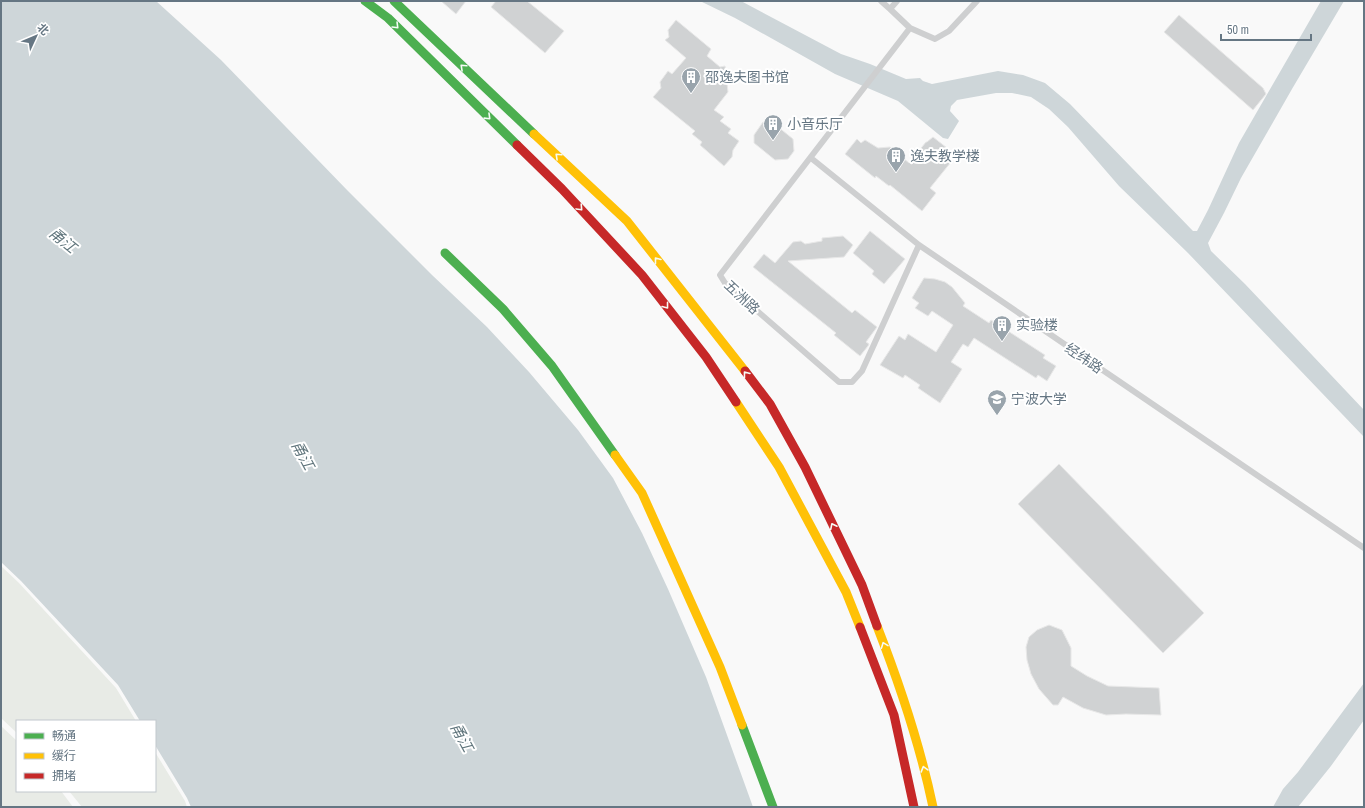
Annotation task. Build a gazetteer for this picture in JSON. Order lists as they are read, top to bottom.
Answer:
{
  "streets": {
    "lane": ["五洲路", "经纬路"]
  },
  "crossings": [
    ["五洲路", "经纬路"]
  ],
  "water": ["甬江"],
  "places": {
    "building": [
      "邵逸夫图书馆",
      "小音乐厅",
      "逸夫教学楼",
      "实验楼"
    ],
    "school or university": ["宁波大学"]
  },
  "legend": ["畅通", "缓行", "拥堵"],
  "scale_bar": "50 m",
  "north": "top right"
}
